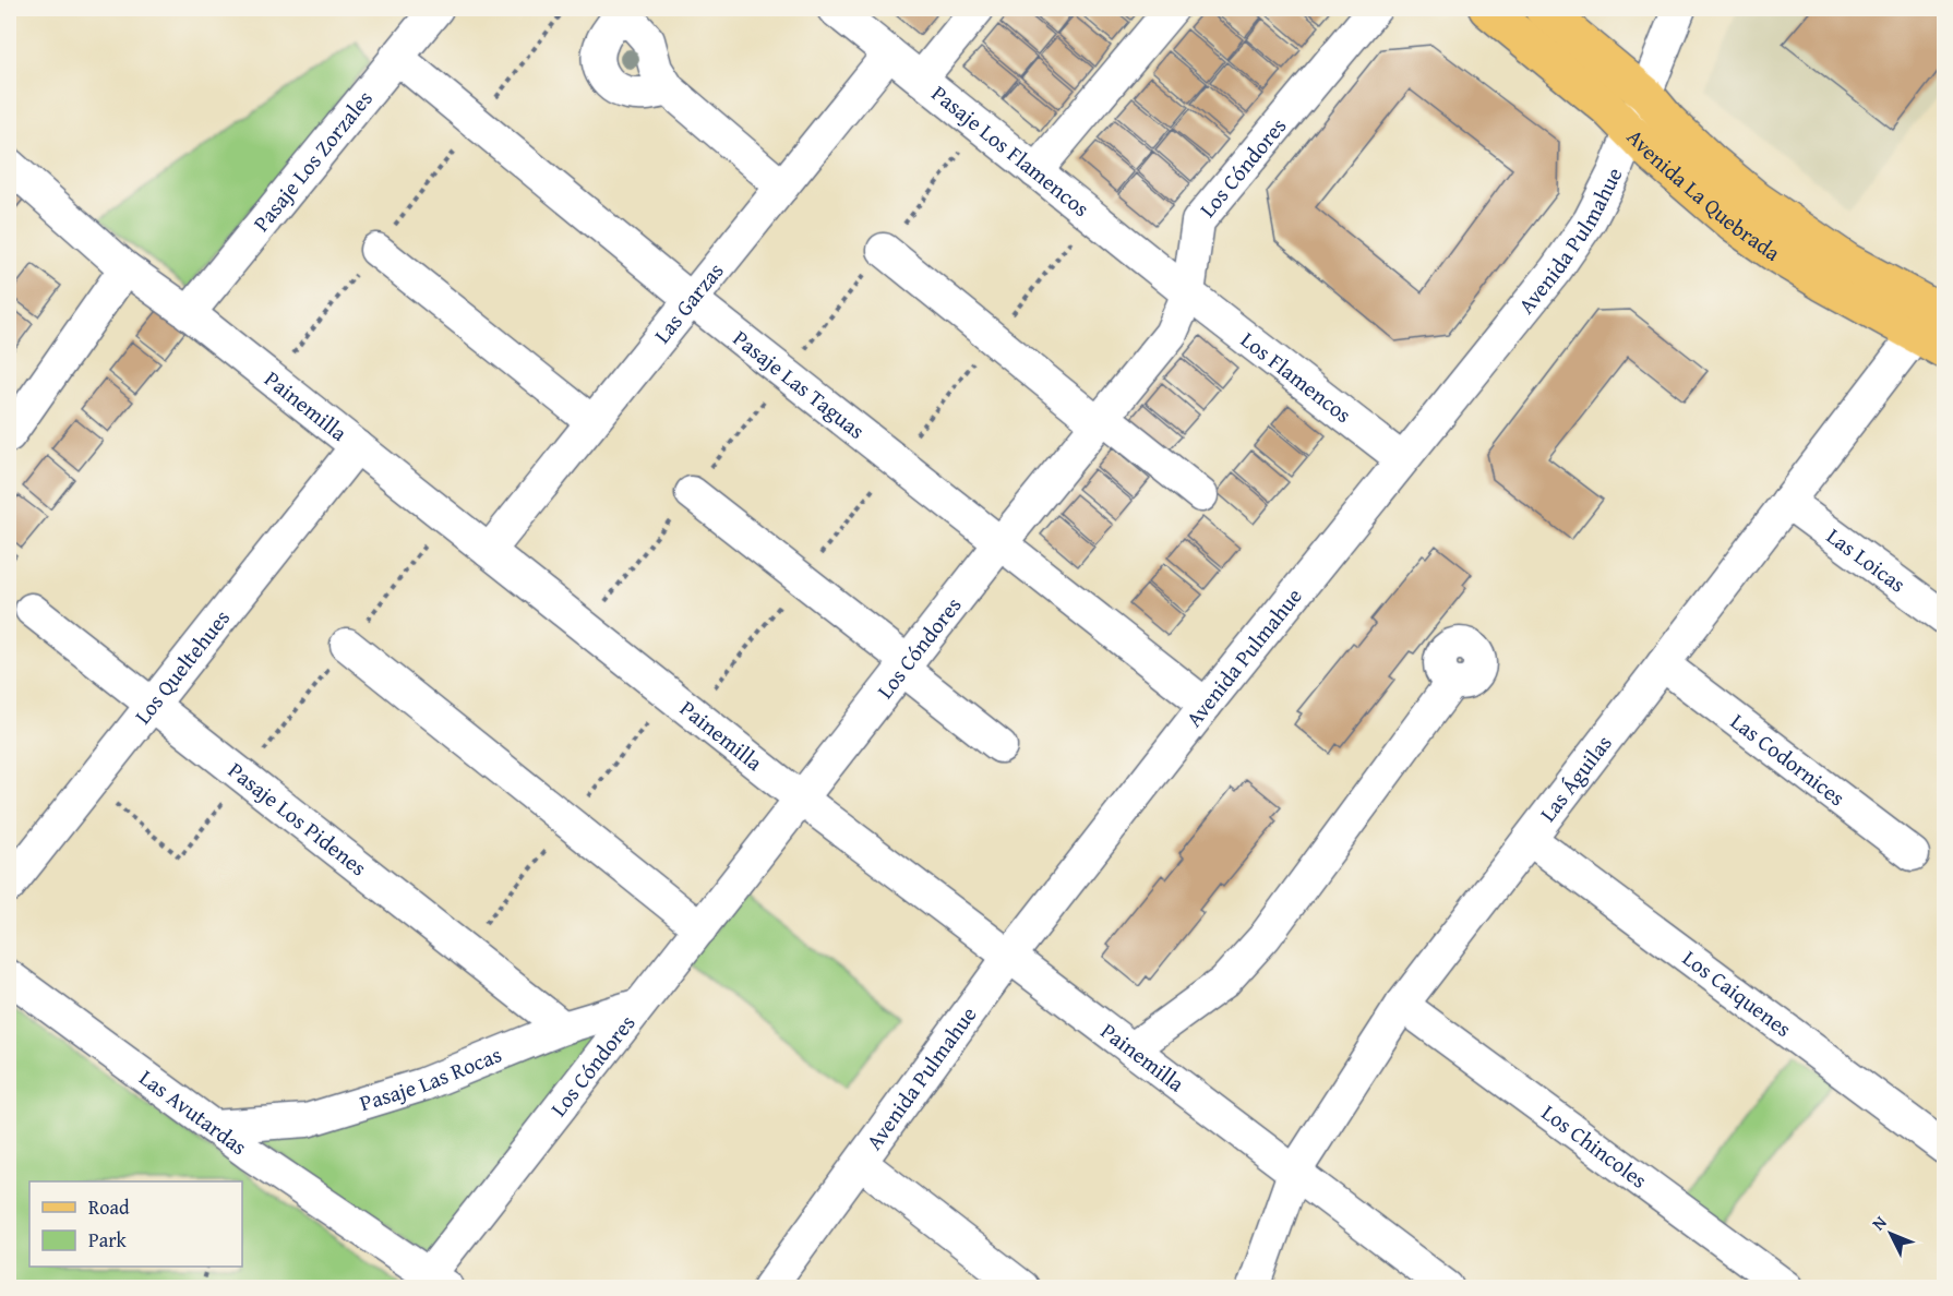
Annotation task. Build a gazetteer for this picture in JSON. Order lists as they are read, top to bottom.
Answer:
{
  "streets": {
    "main road": ["Avenida La Quebrada"],
    "street": [
      "Pasaje Los Flamencos",
      "Pasaje Los Zorzales",
      "Los Cóndores",
      "Avenida Pulmahue",
      "Las Garzas",
      "Los Flamencos",
      "Pasaje Las Taguas",
      "Painemilla",
      "Las Loicas",
      "Los Queltehues",
      "Las Codornices",
      "Las Águilas",
      "Pasaje Los Pidenes",
      "Los Caiquenes",
      "Pasaje Las Rocas",
      "Las Avutardas",
      "Los Chincoles"
    ]
  },
  "crossings": [
    ["Pasaje Los Flamencos", "Los Cóndores"],
    ["Pasaje Los Flamencos", "Las Garzas"],
    ["Pasaje Los Flamencos", "Los Flamencos"],
    ["Pasaje Los Zorzales", "Pasaje Las Taguas"],
    ["Pasaje Los Zorzales", "Painemilla"],
    ["Los Cóndores", "Los Flamencos"],
    ["Los Cóndores", "Pasaje Las Taguas"],
    ["Los Cóndores", "Painemilla"],
    ["Los Cóndores", "Pasaje Las Rocas"],
    ["Los Cóndores", "Las Avutardas"],
    ["Avenida La Quebrada", "Avenida Pulmahue"],
    ["Avenida La Quebrada", "Las Águilas"],
    ["Avenida Pulmahue", "Los Flamencos"],
    ["Avenida Pulmahue", "Pasaje Las Taguas"],
    ["Avenida Pulmahue", "Painemilla"],
    ["Las Garzas", "Pasaje Las Taguas"],
    ["Las Garzas", "Painemilla"],
    ["Painemilla", "Los Queltehues"],
    ["Painemilla", "Las Águilas"],
    ["Las Loicas", "Las Águilas"],
    ["Los Queltehues", "Pasaje Los Pidenes"],
    ["Las Codornices", "Las Águilas"],
    ["Las Águilas", "Los Caiquenes"],
    ["Las Águilas", "Los Chincoles"],
    ["Pasaje Los Pidenes", "Pasaje Las Rocas"],
    ["Pasaje Las Rocas", "Las Avutardas"]
  ],
  "legend": ["Road", "Park"],
  "north": "top left"
}
